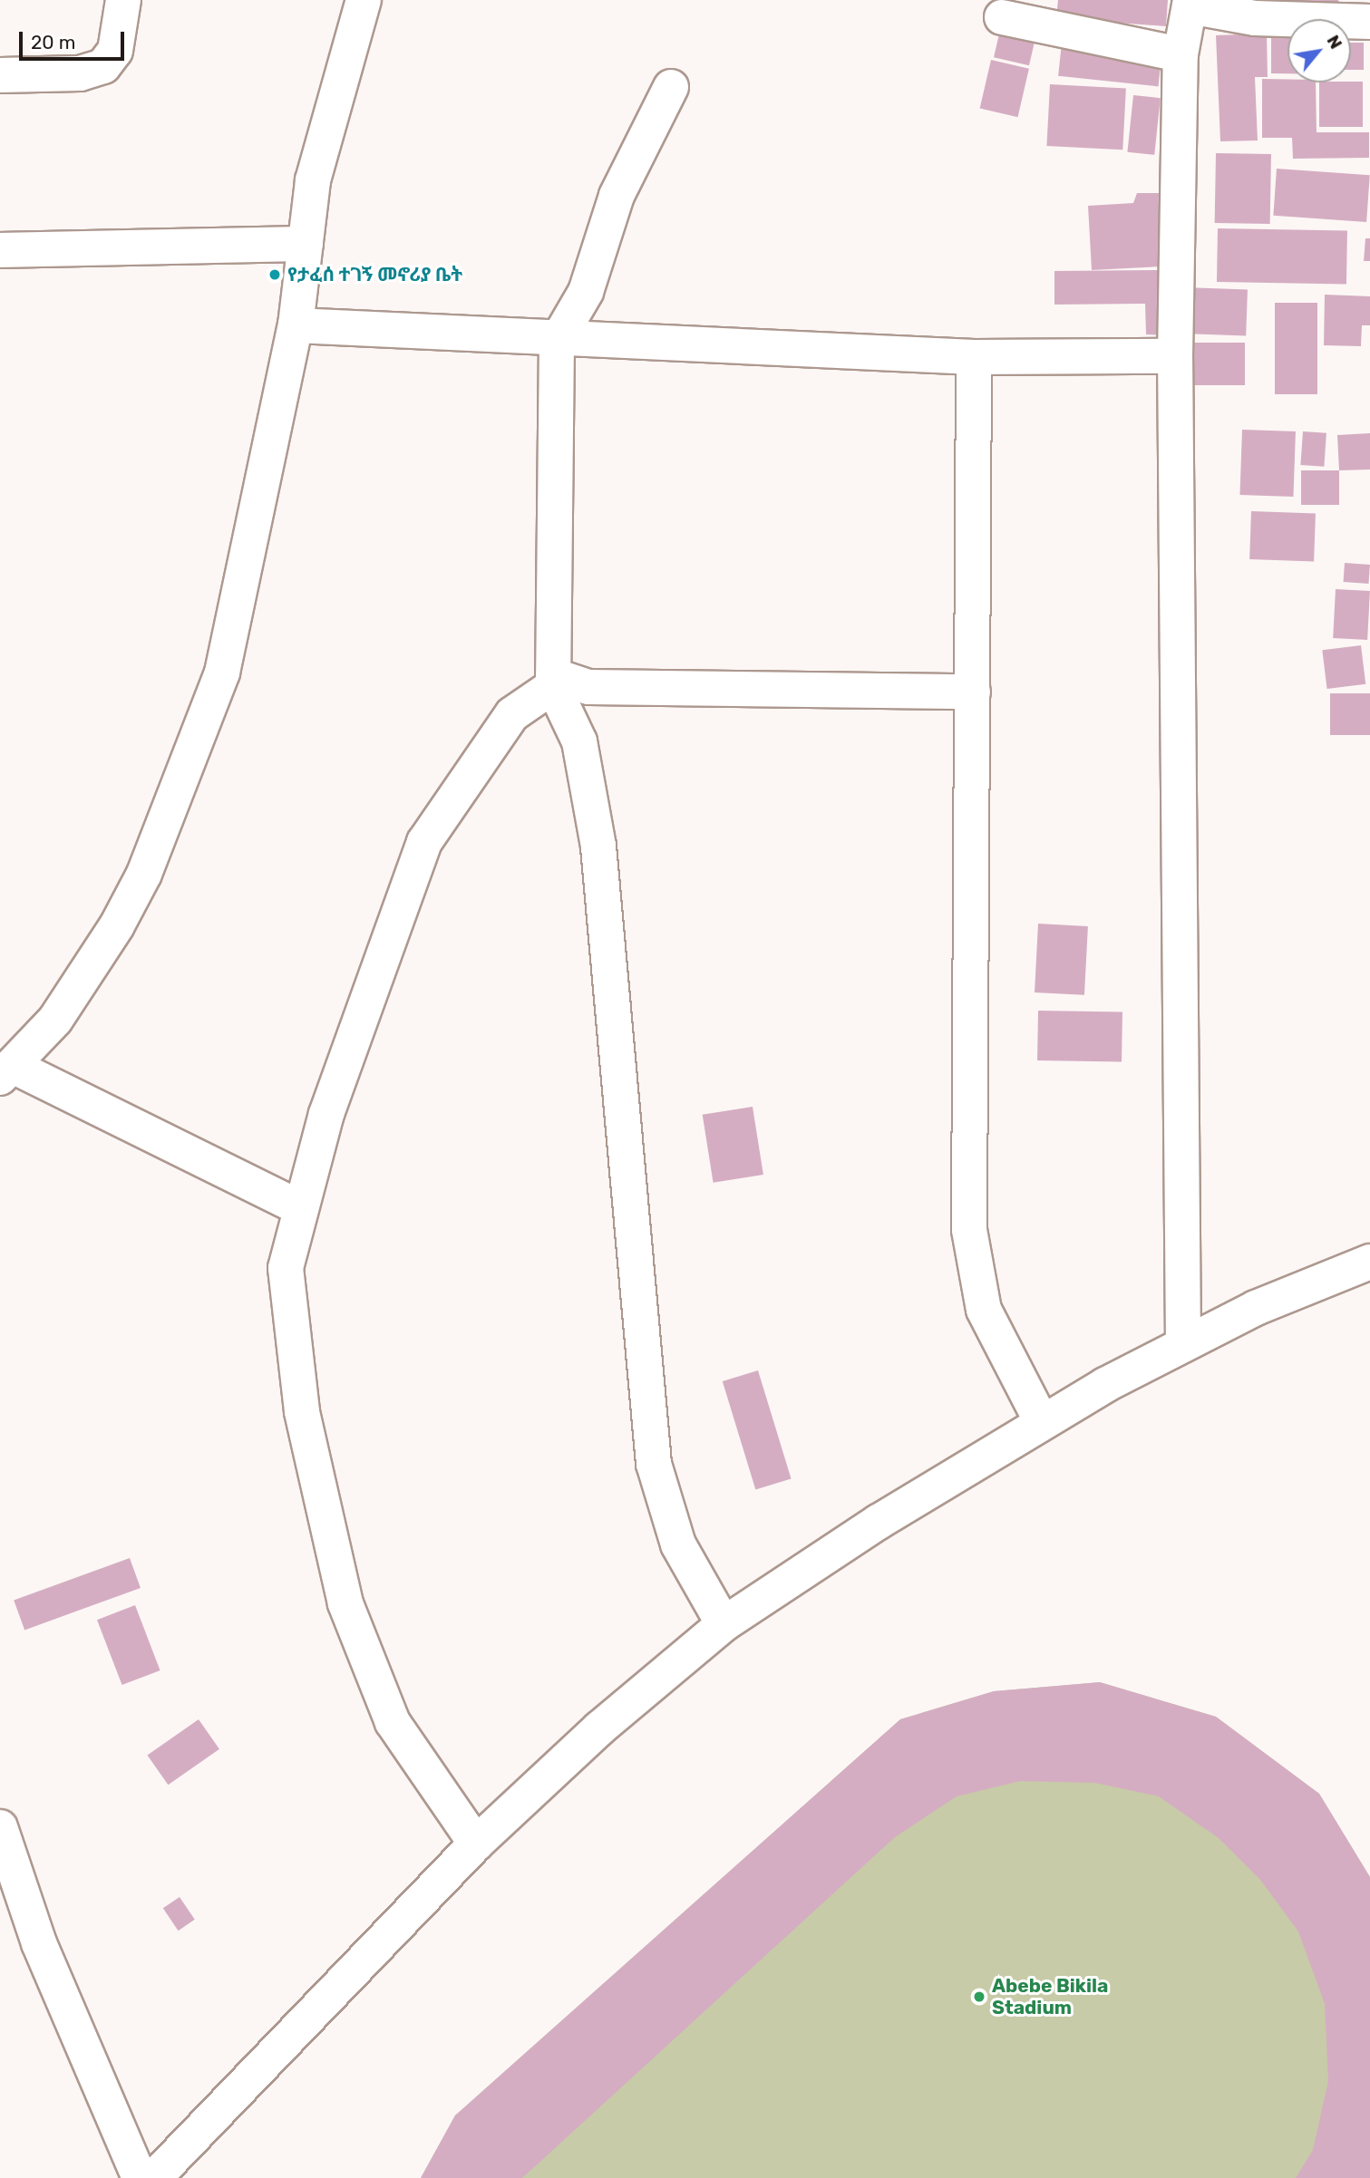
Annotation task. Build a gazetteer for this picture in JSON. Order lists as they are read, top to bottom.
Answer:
{
  "places": ["የታፈሰ ተገኝ መኖሪያ ቤት", "Abebe Bikila Stadium"],
  "scale_bar": "20 m",
  "north": "top right"
}
